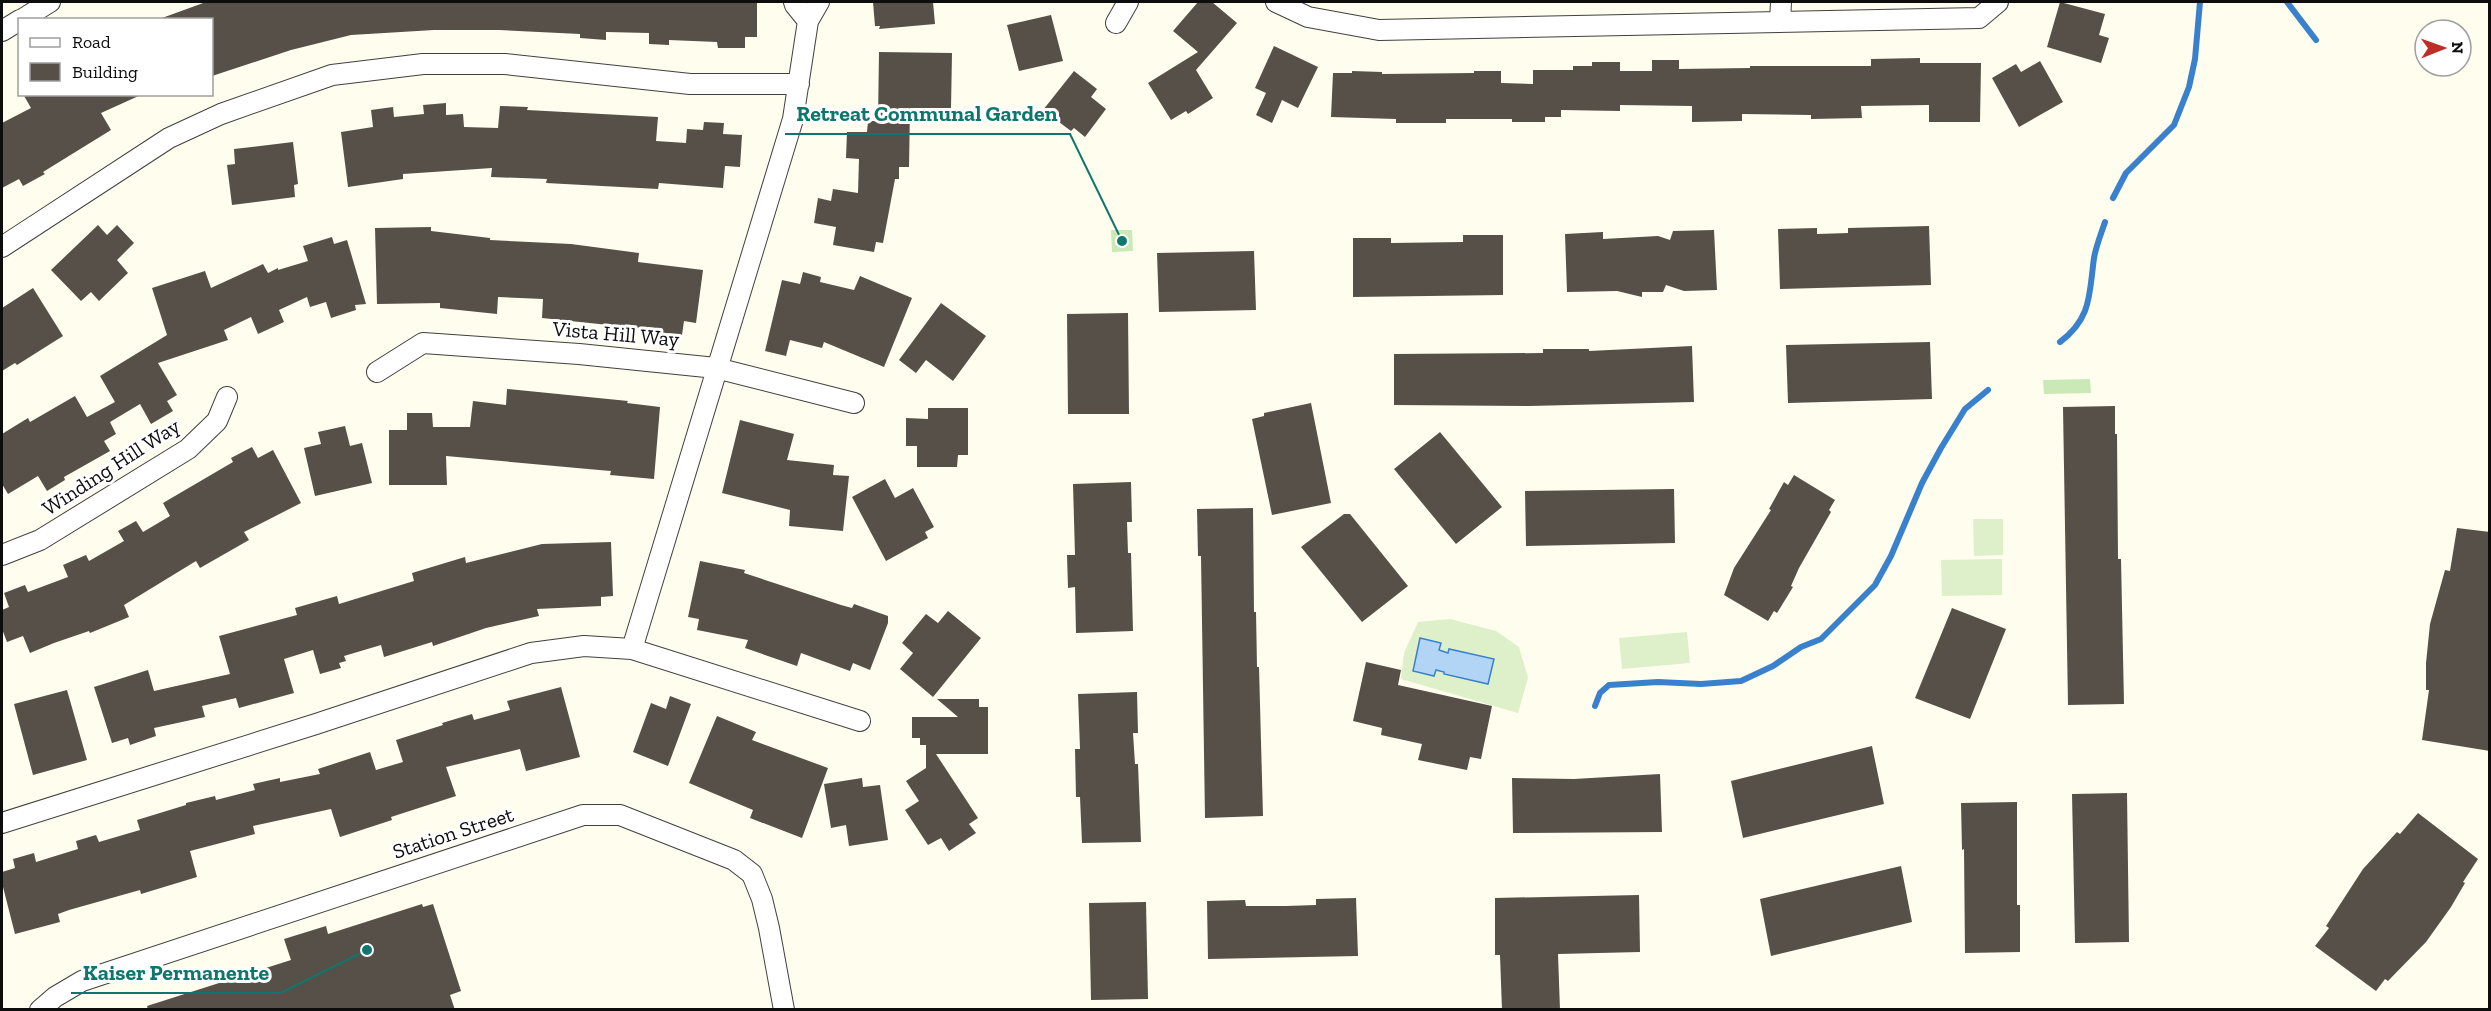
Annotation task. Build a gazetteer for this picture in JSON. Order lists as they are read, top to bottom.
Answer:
{
  "streets": {
    "street": ["Vista Hill Way", "Winding Hill Way", "Station Street"]
  },
  "places": ["Retreat Communal Garden", "Kaiser Permanente"],
  "legend": ["Road", "Building"],
  "north": "right"
}
